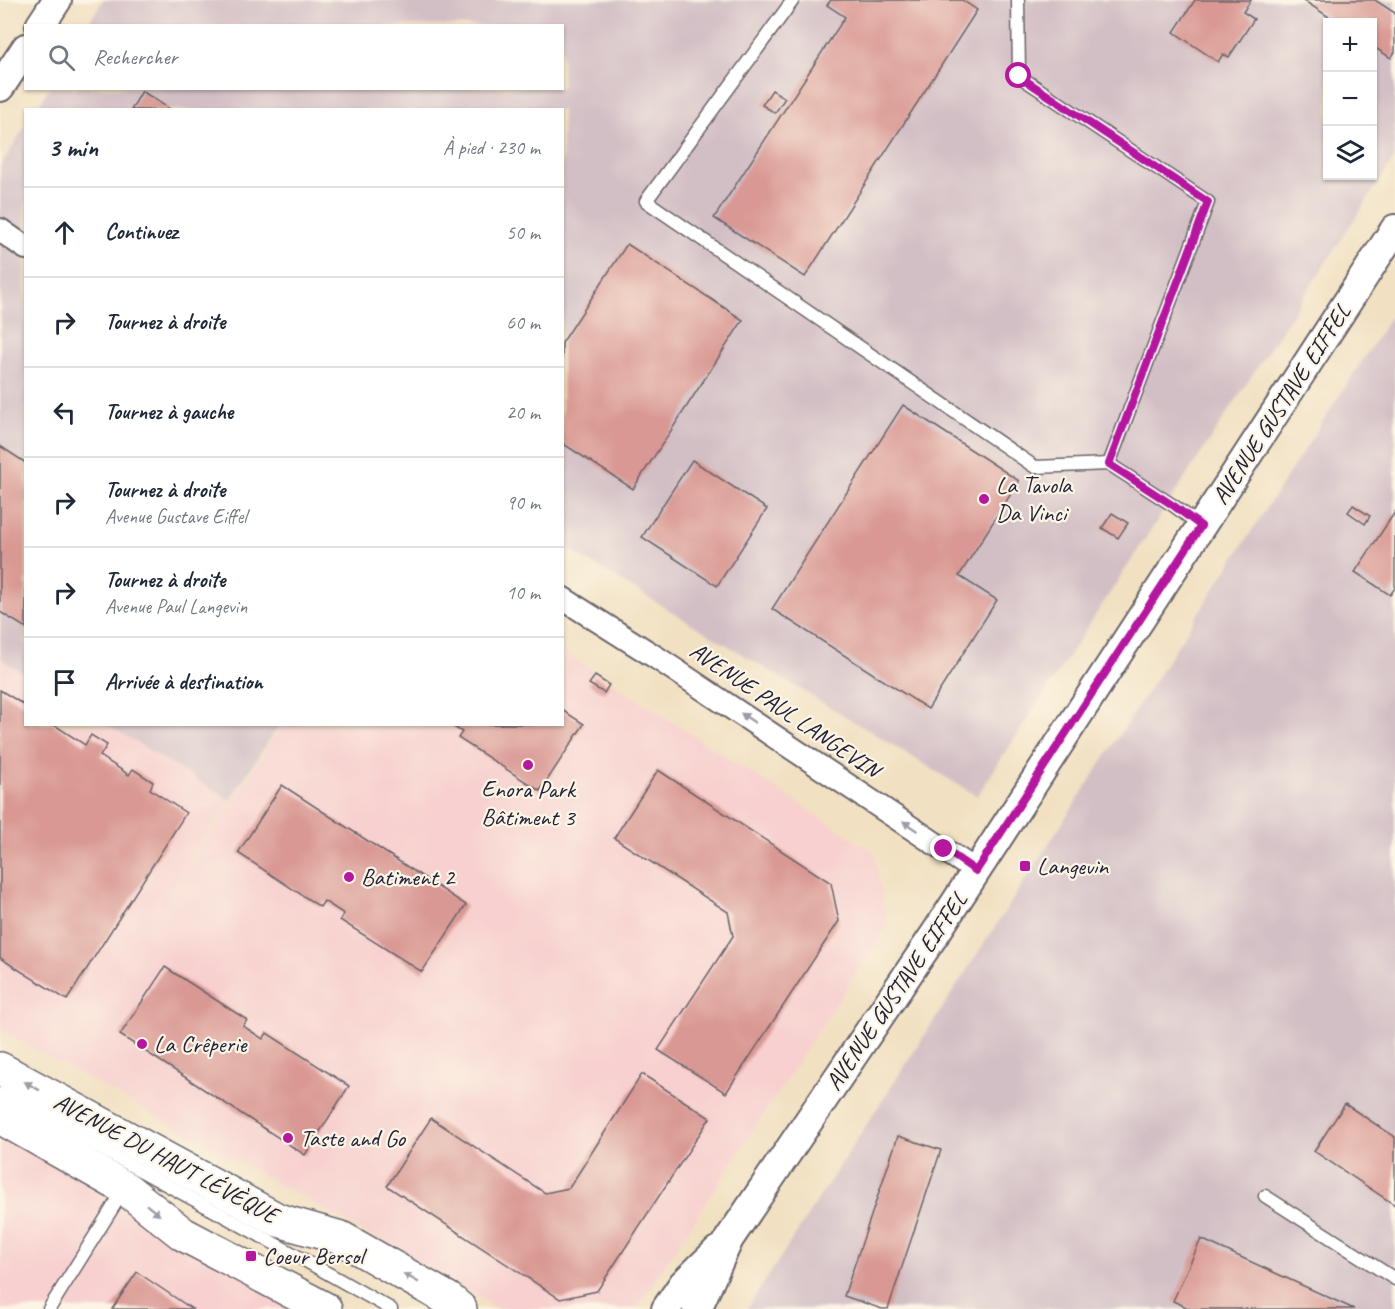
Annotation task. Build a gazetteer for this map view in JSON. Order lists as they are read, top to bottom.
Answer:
{
  "streets": {
    "main road": ["AVENUE DU HAUT LÉVÈQUE"],
    "street": ["AVENUE GUSTAVE EIFFEL", "AVENUE PAUL LANGEVIN"]
  },
  "crossings": [
    ["AVENUE GUSTAVE EIFFEL", "AVENUE PAUL LANGEVIN"]
  ],
  "one_way": ["AVENUE PAUL LANGEVIN"],
  "places": {
    "other": [
      "La Tavola Da Vinci",
      "Enora Park Bâtiment 3",
      "Batiment 2",
      "La Crêperie",
      "Taste and Go"
    ],
    "transit": ["Langevin", "Coeur Bersol"]
  },
  "page": {
    "map_buttons": ["+", "−"],
    "search": "Rechercher",
    "heading": ["3 min", "À pied · 230 m"],
    "list": [
      ["Continuez", "50 m"],
      ["Tournez à droite", "60 m"],
      ["Tournez à gauche", "20 m"],
      ["Tournez à droite", "Avenue Gustave Eiffel", "90 m"],
      ["Tournez à droite", "Avenue Paul Langevin", "10 m"],
      "Arrivée à destination"
    ]
  }
}
